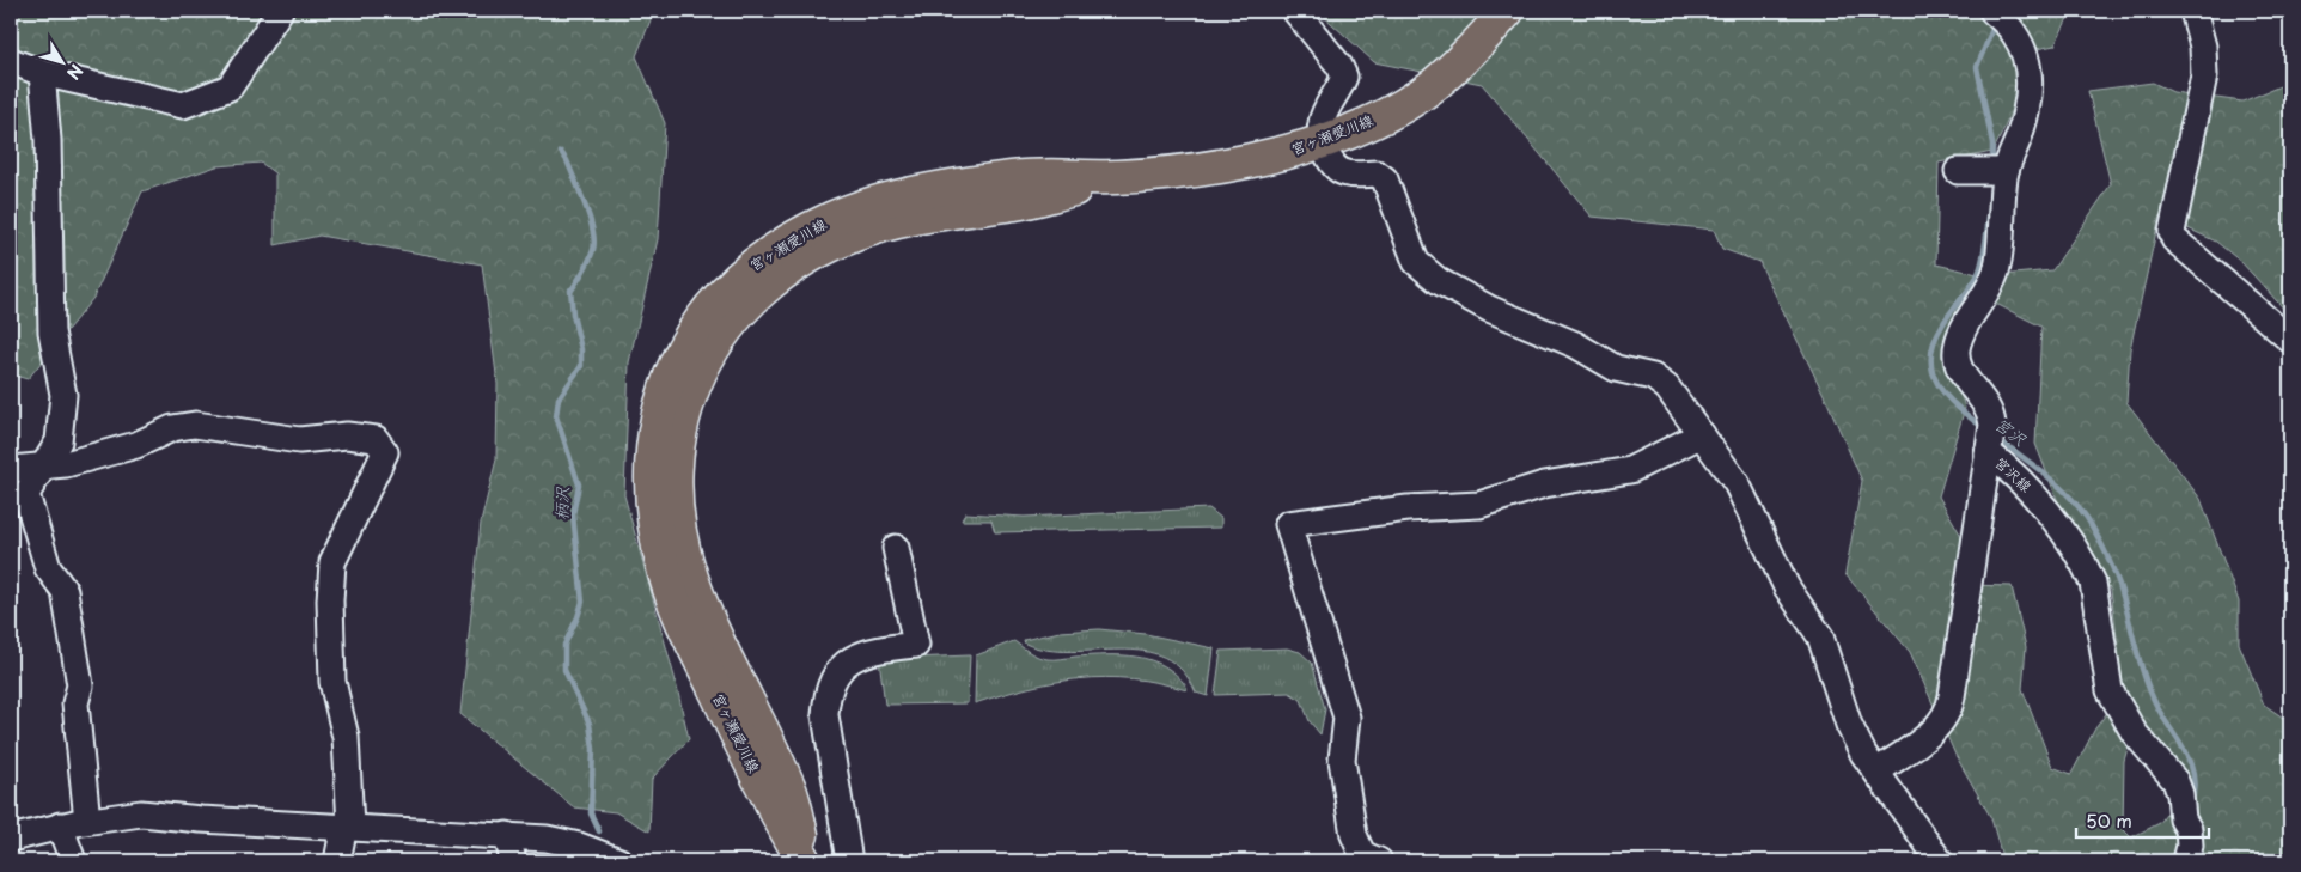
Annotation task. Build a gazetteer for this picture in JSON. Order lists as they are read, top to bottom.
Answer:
{
  "streets": {
    "main road": ["宮ヶ瀬愛川線"],
    "street": ["宮沢線"]
  },
  "water": ["宮沢", "柄沢"],
  "scale_bar": "50 m",
  "north": "bottom right"
}
